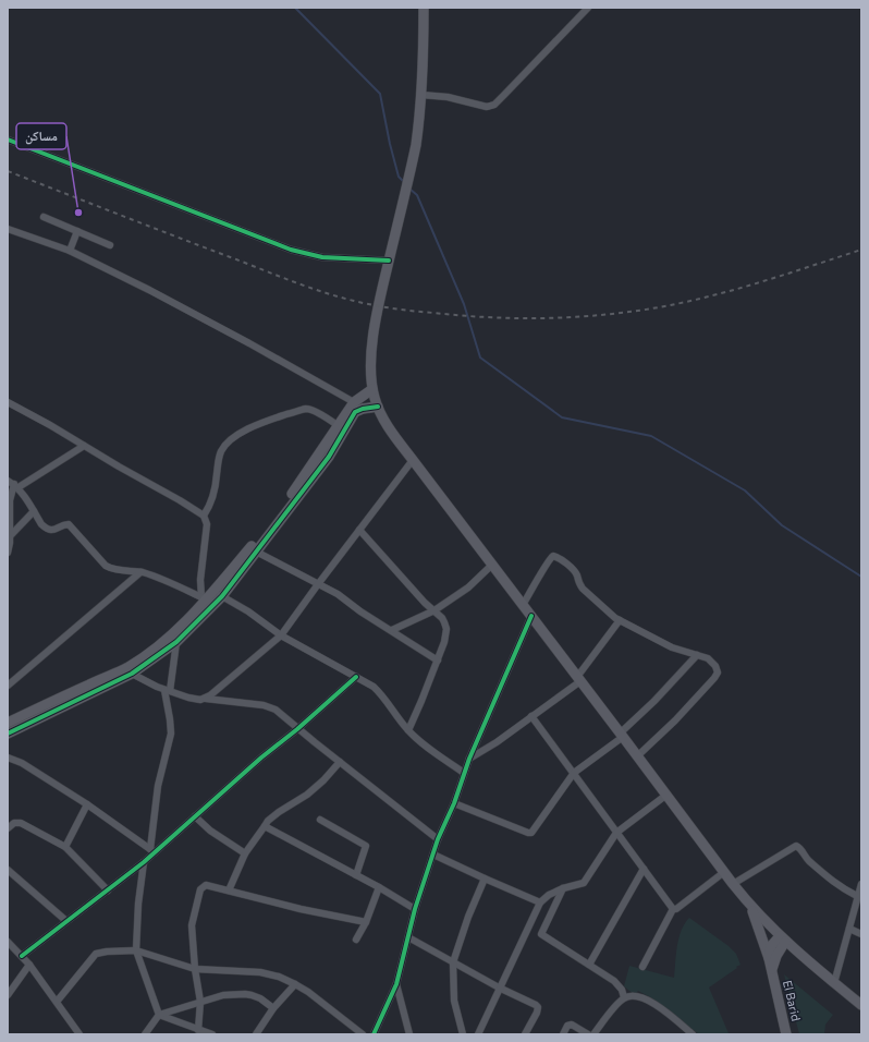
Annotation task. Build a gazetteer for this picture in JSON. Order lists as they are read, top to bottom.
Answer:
{
  "streets": {
    "main road": ["El Barid"]
  },
  "places": ["مساكن"]
}
